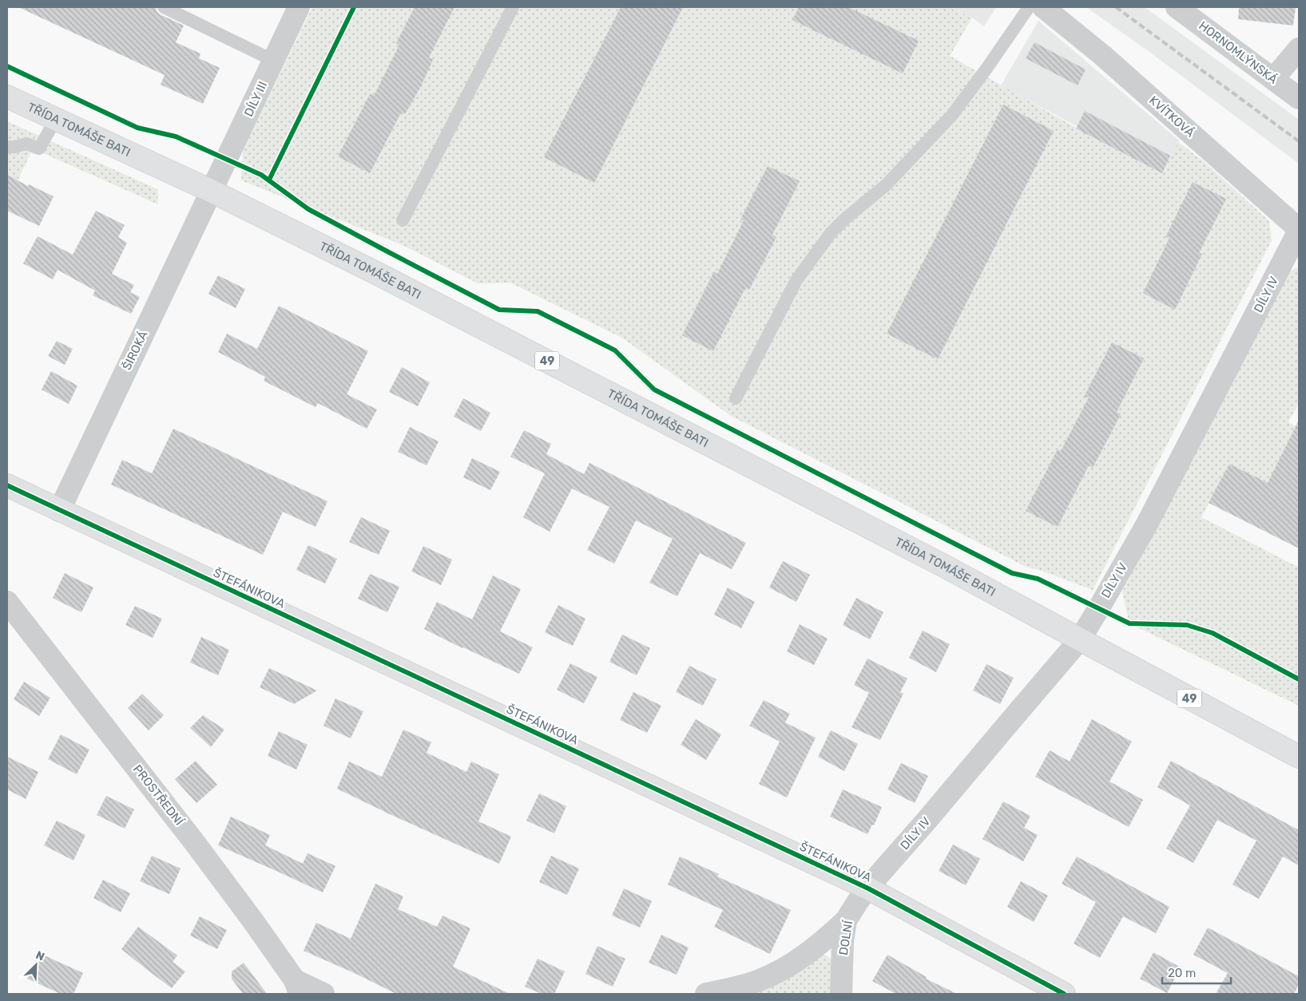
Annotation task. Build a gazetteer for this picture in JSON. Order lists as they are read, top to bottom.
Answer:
{
  "streets": {
    "main road": ["TŘÍDA TOMÁŠE BATI", "49", "ŠTEFÁNIKOVA"],
    "street": [
      "HORNOMLÝNSKÁ",
      "DÍLY III",
      "KVÍTKOVÁ",
      "DÍLY IV",
      "ŠIROKÁ",
      "PROSTŘEDNÍ",
      "DOLNÍ"
    ]
  },
  "crossings": [
    ["DÍLY III", "TŘÍDA TOMÁŠE BATI"],
    ["DÍLY III", "ŠIROKÁ"],
    ["KVÍTKOVÁ", "DÍLY IV"],
    ["TŘÍDA TOMÁŠE BATI", "DÍLY IV"],
    ["TŘÍDA TOMÁŠE BATI", "ŠIROKÁ"],
    ["DÍLY IV", "ŠTEFÁNIKOVA"],
    ["DÍLY IV", "DOLNÍ"],
    ["ŠIROKÁ", "ŠTEFÁNIKOVA"],
    ["ŠTEFÁNIKOVA", "DOLNÍ"]
  ],
  "scale_bar": "20 m",
  "north": "top right"
}
